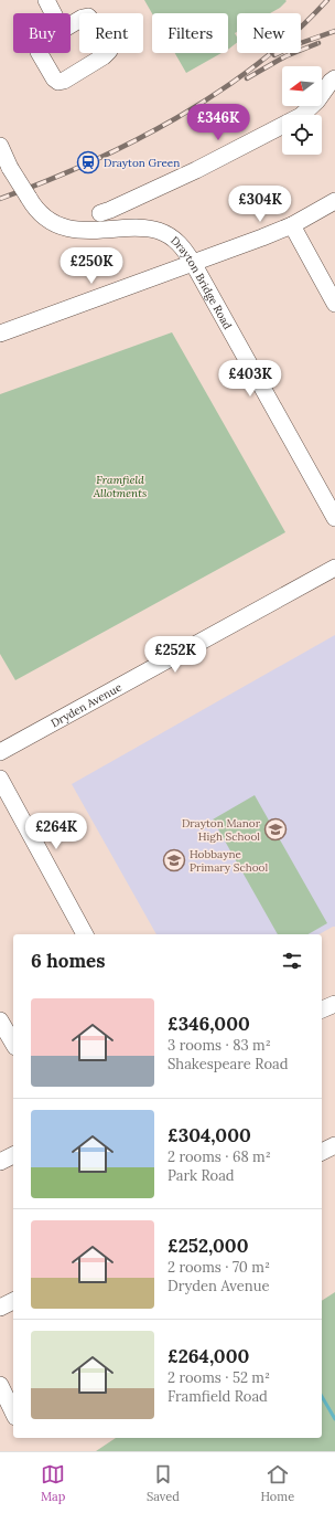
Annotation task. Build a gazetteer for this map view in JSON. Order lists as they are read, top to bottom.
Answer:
{
  "streets": {
    "street": ["Drayton Bridge Road", "Dryden Avenue"]
  },
  "parks": ["Framfield Allotments"],
  "places": {
    "station": ["Drayton Green"],
    "school or university": ["Drayton Manor High School", "Hobbayne Primary School"]
  },
  "north": "left",
  "page": {
    "chip": [
      "Buy",
      "Rent",
      "Filters",
      "New"
    ],
    "price": [
      "£346K",
      "£304K",
      "£250K",
      "£403K",
      "£252K",
      "£264K"
    ],
    "heading": "6 homes",
    "list": [
      {
        "name": "£346,000",
        "note": "3 rooms · 83 m² · Shakespeare Road"
      },
      {
        "name": "£304,000",
        "note": "2 rooms · 68 m² · Park Road"
      },
      {
        "name": "£252,000",
        "note": "2 rooms · 70 m² · Dryden Avenue"
      },
      {
        "name": "£264,000",
        "note": "2 rooms · 52 m² · Framfield Road"
      }
    ],
    "tabs": ["Map", "Saved", "Home"]
  }
}
